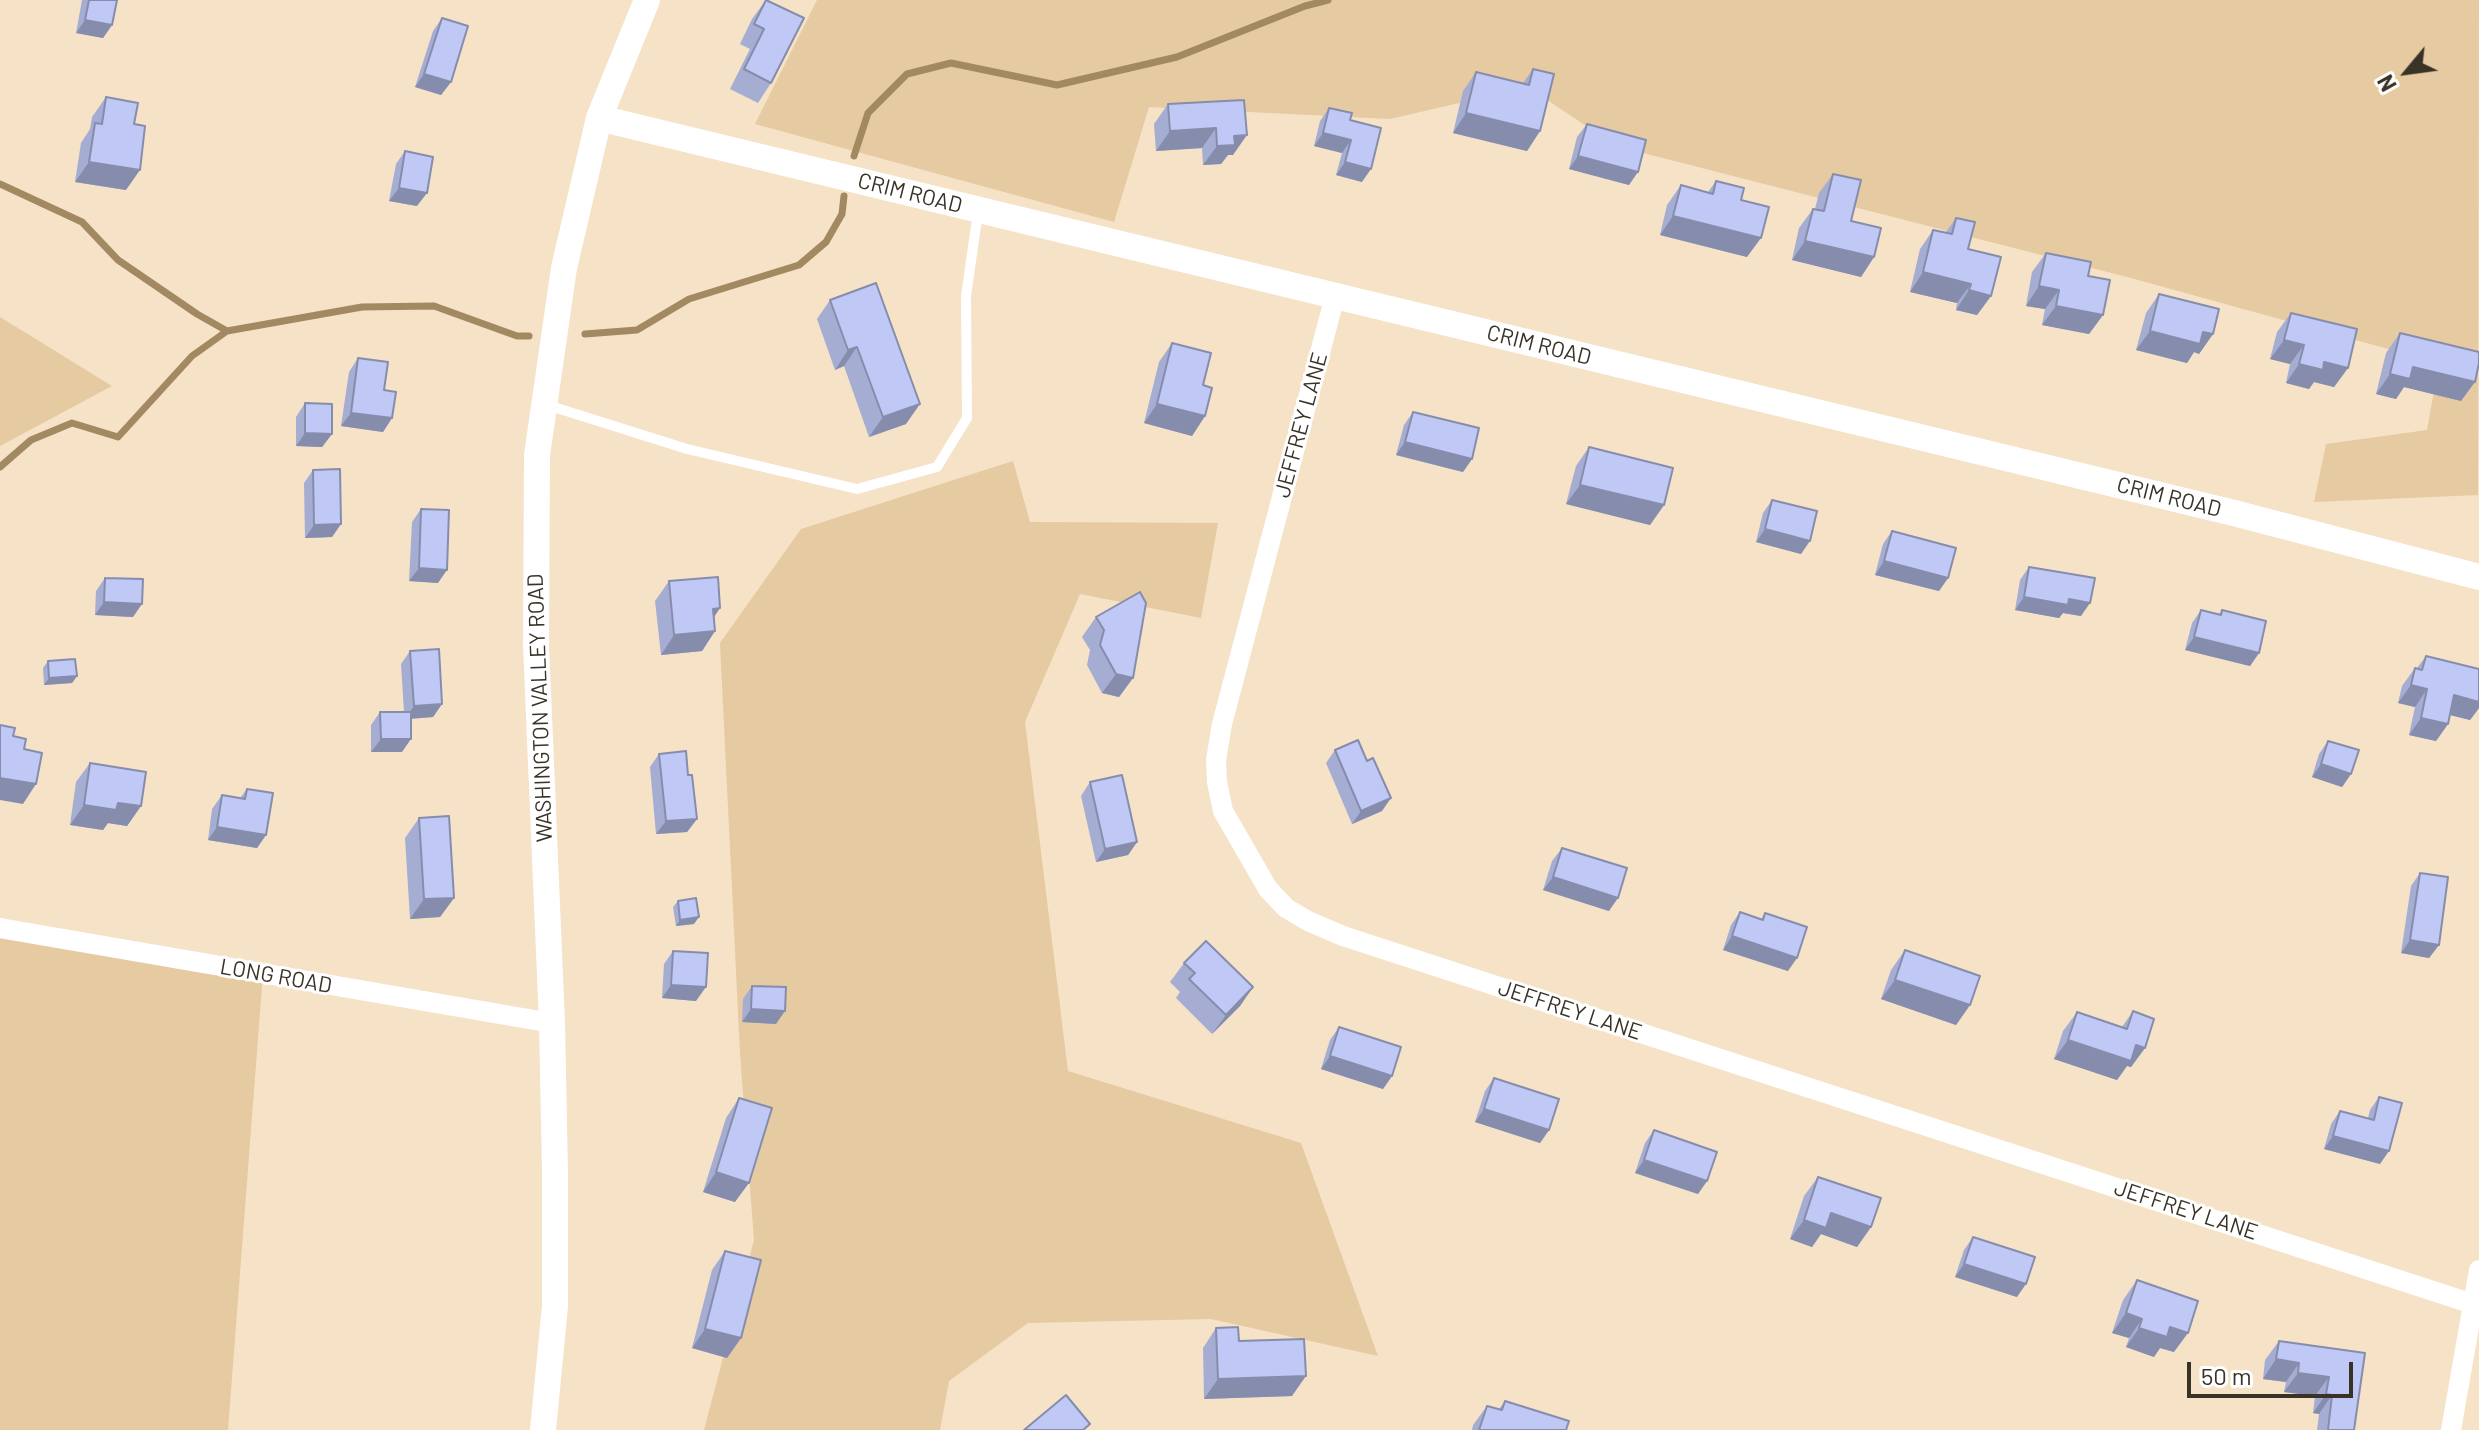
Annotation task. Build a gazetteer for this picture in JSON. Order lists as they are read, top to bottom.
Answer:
{
  "streets": {
    "street": [
      "CRIM ROAD",
      "JEFFREY LANE",
      "WASHINGTON VALLEY ROAD",
      "LONG ROAD"
    ]
  },
  "crossings": [
    ["CRIM ROAD", "JEFFREY LANE"],
    ["CRIM ROAD", "WASHINGTON VALLEY ROAD"],
    ["WASHINGTON VALLEY ROAD", "LONG ROAD"]
  ],
  "scale_bar": "50 m",
  "north": "bottom left"
}
